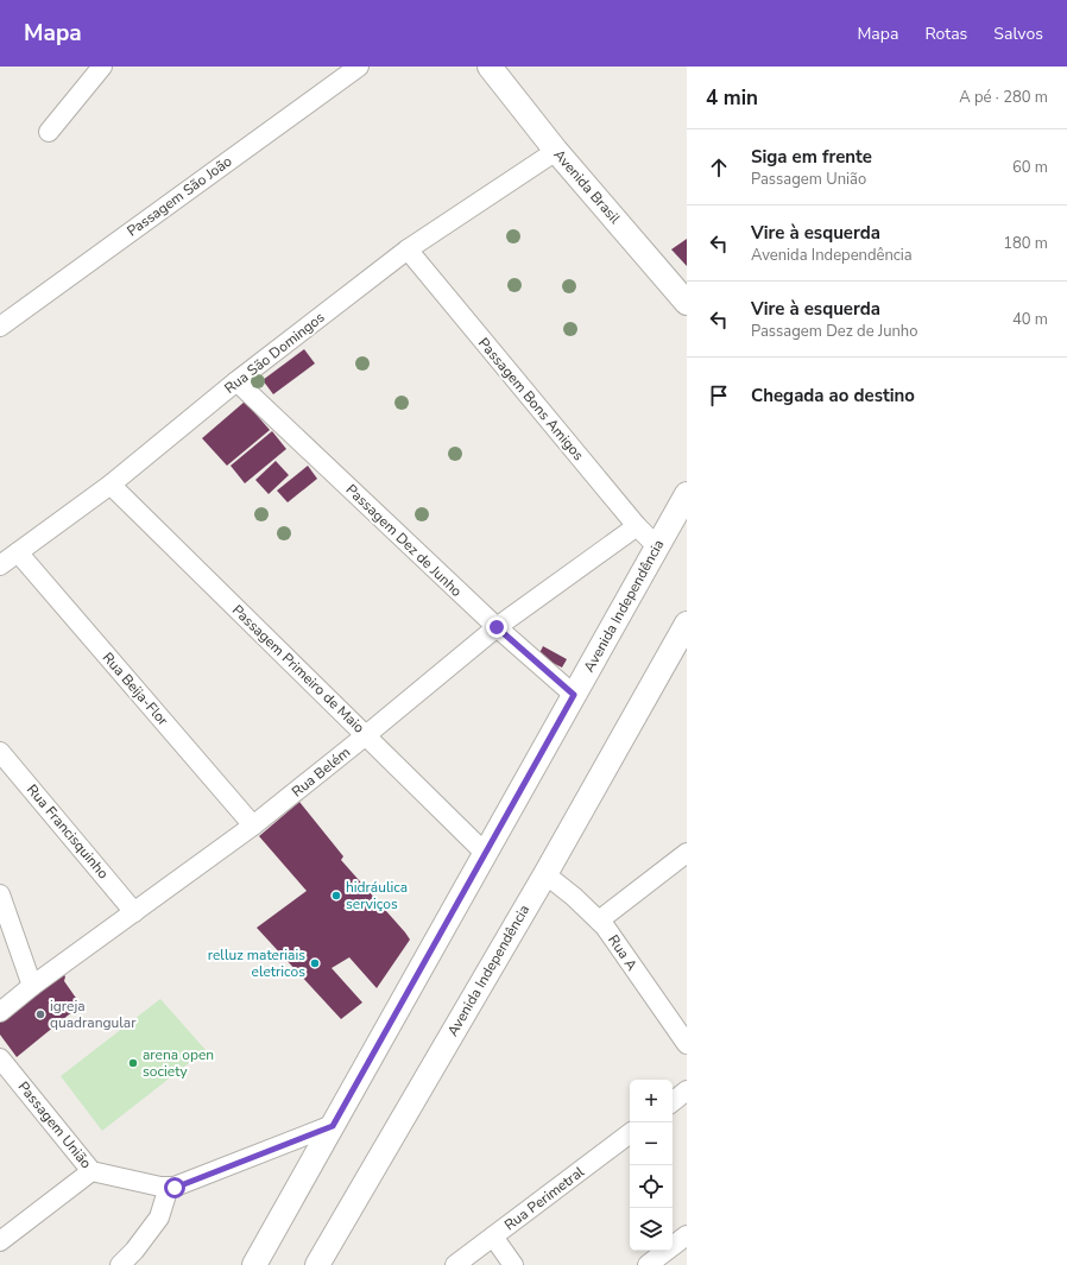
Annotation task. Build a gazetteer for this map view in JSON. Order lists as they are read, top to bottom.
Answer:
{
  "streets": {
    "main road": ["Avenida Brasil", "Avenida Independência"],
    "street": [
      "Passagem São João",
      "Rua São Domingos",
      "Passagem Bons Amigos",
      "Passagem Dez de Junho",
      "Passagem Primeiro de Maio",
      "Rua Beija-Flor",
      "Rua Belém",
      "Rua Francisquinho",
      "Rua A",
      "Passagem União",
      "Rua Perimetral"
    ]
  },
  "crossings": [
    ["Avenida Brasil", "Rua São Domingos"],
    ["Rua São Domingos", "Passagem Bons Amigos"],
    ["Rua São Domingos", "Passagem Dez de Junho"],
    ["Rua São Domingos", "Passagem Primeiro de Maio"],
    ["Rua São Domingos", "Rua Beija-Flor"],
    ["Passagem Bons Amigos", "Avenida Independência"],
    ["Passagem Bons Amigos", "Rua Belém"],
    ["Passagem Dez de Junho", "Avenida Independência"],
    ["Passagem Dez de Junho", "Rua Belém"],
    ["Avenida Independência", "Passagem Primeiro de Maio"],
    ["Avenida Independência", "Rua A"],
    ["Avenida Independência", "Passagem União"],
    ["Passagem Primeiro de Maio", "Rua Belém"],
    ["Rua Beija-Flor", "Rua Belém"],
    ["Rua Belém", "Rua Francisquinho"]
  ],
  "places": [
    "hidráulica serviços",
    "relluz materiais eletricos",
    "igreja quadrangular",
    "arena open society"
  ],
  "page": {
    "header": "Mapa",
    "nav": ["Mapa", "Rotas", "Salvos"],
    "heading": ["4 min", "A pé · 280 m"],
    "list": [
      ["Siga em frente", "Passagem União", "60 m"],
      ["Vire à esquerda", "Avenida Independência", "180 m"],
      ["Vire à esquerda", "Passagem Dez de Junho", "40 m"],
      "Chegada ao destino"
    ],
    "map_buttons": ["+", "−"]
  }
}
